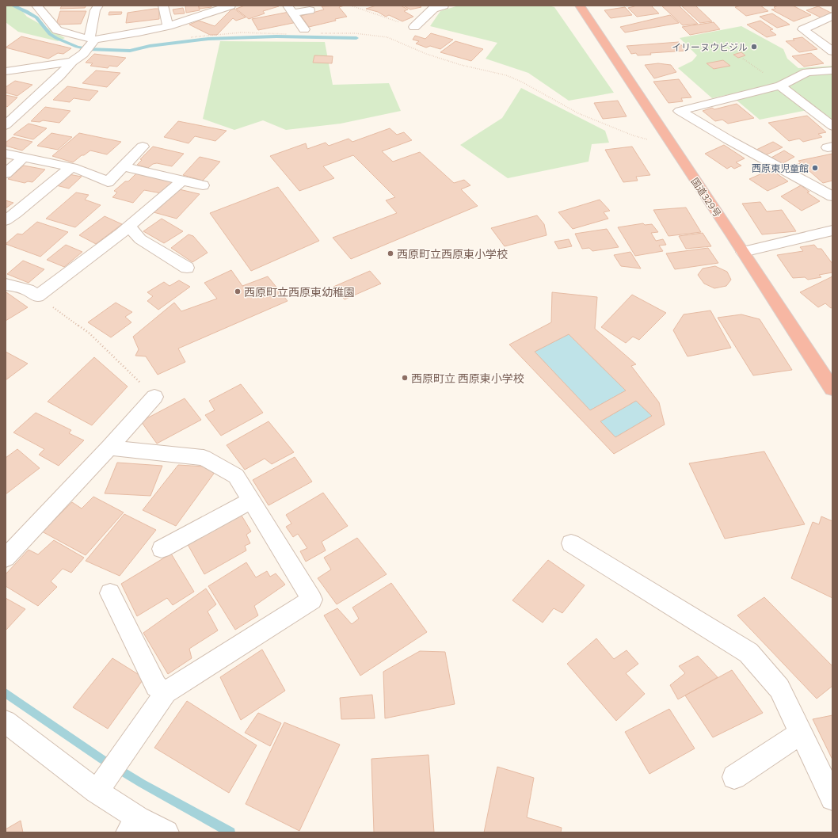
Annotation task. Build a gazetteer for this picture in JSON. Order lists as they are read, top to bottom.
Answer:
{
  "streets": {
    "highway": ["国道329号"]
  },
  "places": [
    "イリーヌウビジル",
    "西原東児童館",
    "西原町立西原東小学校",
    "西原町立西原東幼稚園",
    "西原町立 西原東小学校"
  ]
}
